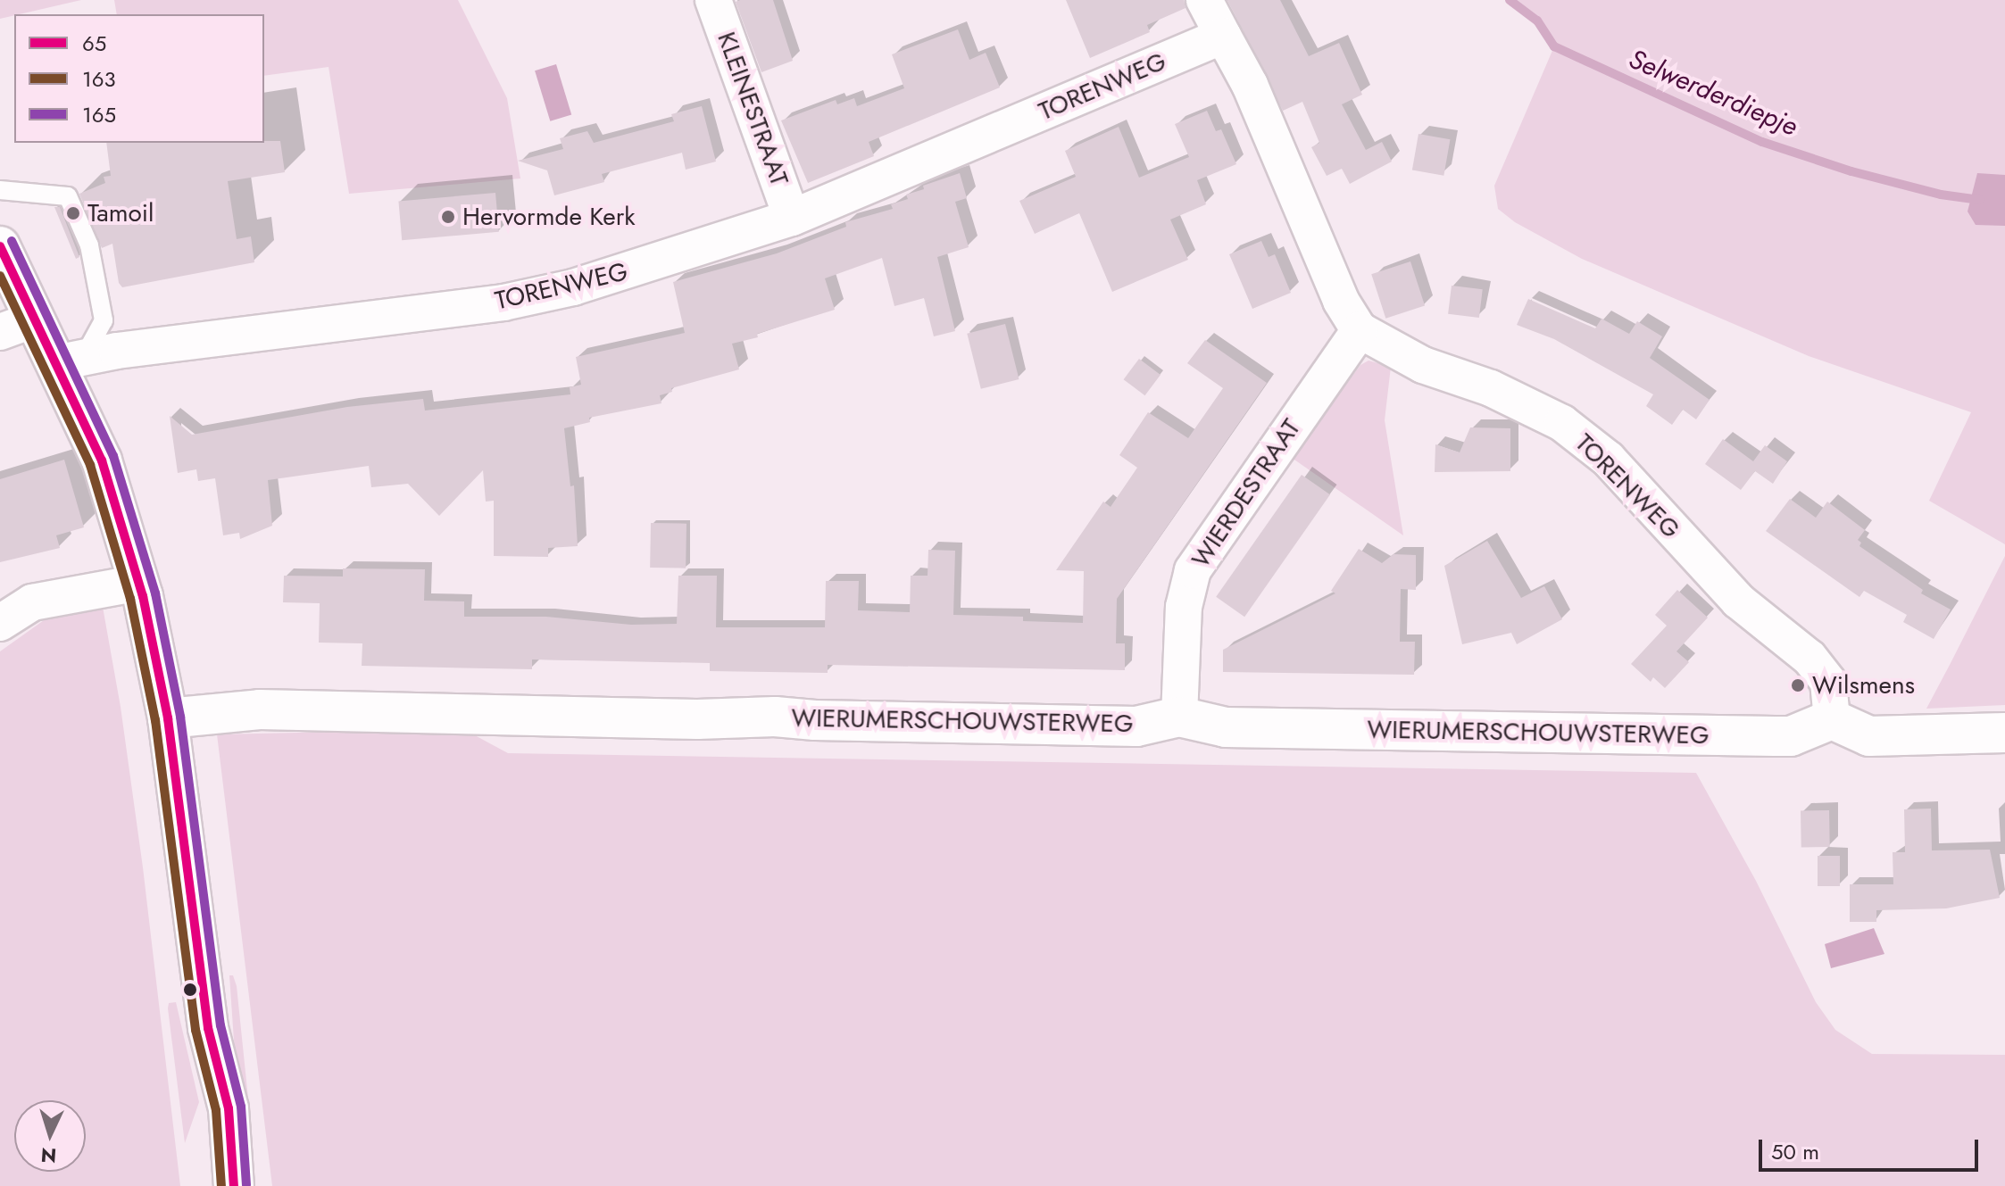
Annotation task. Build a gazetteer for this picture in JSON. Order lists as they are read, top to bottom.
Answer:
{
  "streets": {
    "street": [
      "TORENWEG",
      "KLEINESTRAAT",
      "WIERDESTRAAT",
      "WIERUMERSCHOUWSTERWEG"
    ]
  },
  "crossings": [
    ["TORENWEG", "KLEINESTRAAT"],
    ["TORENWEG", "WIERDESTRAAT"],
    ["TORENWEG", "WIERUMERSCHOUWSTERWEG"],
    ["WIERDESTRAAT", "WIERUMERSCHOUWSTERWEG"]
  ],
  "water": ["Selwerderdiepje"],
  "places": ["Tamoil", "Hervormde Kerk", "Wilsmens"],
  "lines": ["transit line 165", "transit line 65", "transit line 163"],
  "legend": ["65", "163", "165"],
  "scale_bar": "50 m",
  "north": "bottom"
}
